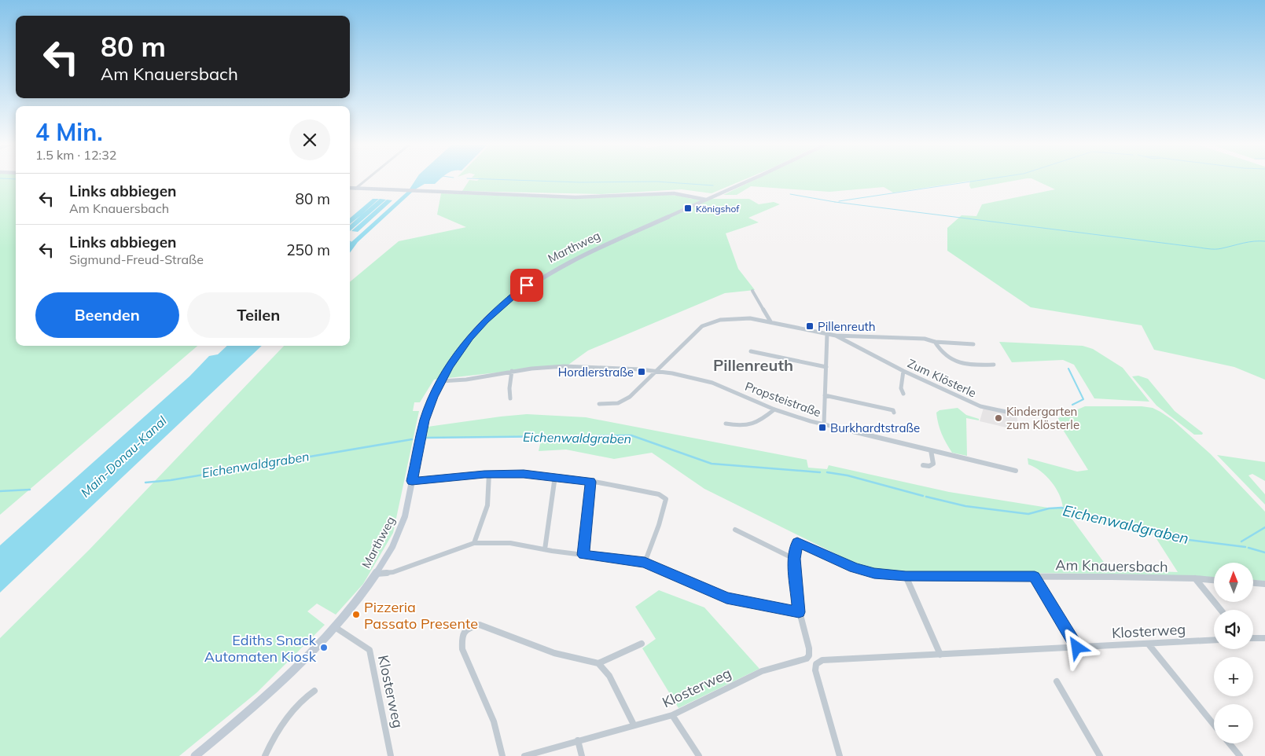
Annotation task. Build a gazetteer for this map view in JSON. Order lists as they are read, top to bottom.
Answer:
{
  "streets": {
    "main road": ["Marthweg"],
    "street": [
      "Zum Klösterle",
      "Propsteistraße",
      "Am Knauersbach",
      "Klosterweg"
    ]
  },
  "crossings": [
    ["Marthweg", "Propsteistraße"],
    ["Marthweg", "Klosterweg"],
    ["Zum Klösterle", "Propsteistraße"]
  ],
  "districts": ["Pillenreuth"],
  "water": ["Eichenwaldgraben", "Main-Donau-Kanal"],
  "places": {
    "transit": [
      "Königshof",
      "Pillenreuth",
      "Hordlerstraße",
      "Burkhardtstraße"
    ],
    "other": ["Kindergarten zum Klösterle", "Pizzeria Passato Presente", "Ediths Snack Automaten Kiosk"]
  },
  "north": "top",
  "page": {
    "turn": ["80 m", "Am Knauersbach"],
    "heading": ["4 Min.", "1.5 km · 12:32"],
    "list": [
      {
        "name": "Links abbiegen",
        "note": "Am Knauersbach",
        "value": "80 m"
      },
      {
        "name": "Links abbiegen",
        "note": "Sigmund-Freud-Straße",
        "value": "250 m"
      }
    ],
    "buttons": ["Beenden", "Teilen"],
    "map_buttons": ["+", "−"]
  }
}
